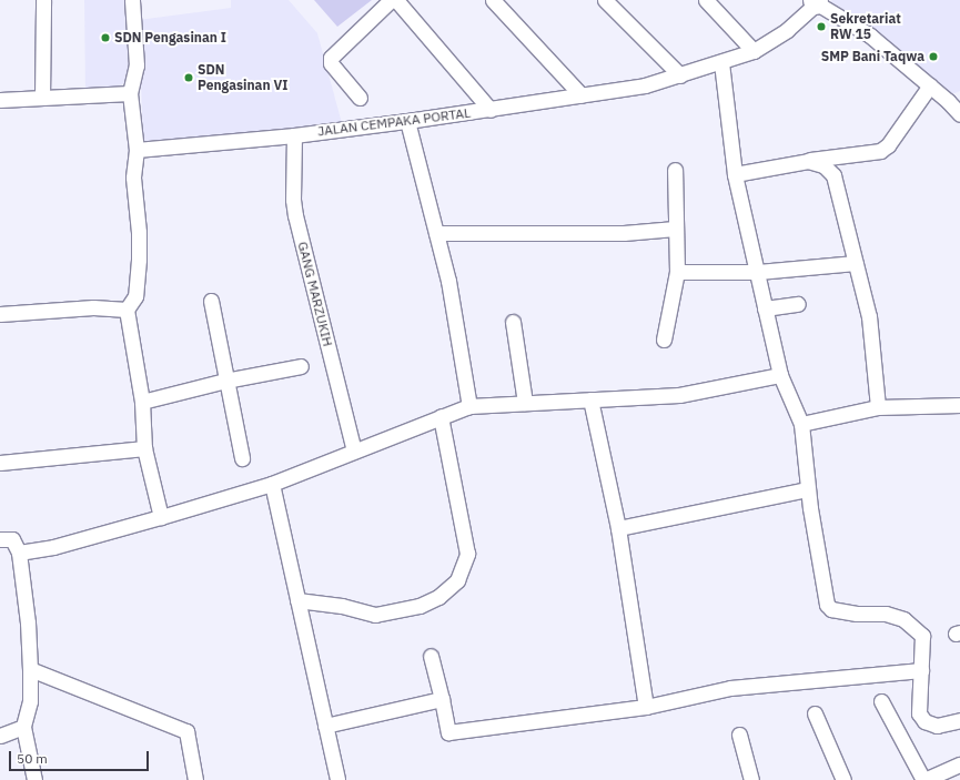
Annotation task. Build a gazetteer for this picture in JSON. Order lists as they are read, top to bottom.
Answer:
{
  "streets": {
    "street": ["JALAN CEMPAKA PORTAL", "GANG MARZUKIH"]
  },
  "crossings": [
    ["JALAN CEMPAKA PORTAL", "GANG MARZUKIH"]
  ],
  "places": [
    "Sekretariat RW 15",
    "SDN Pengasinan I",
    "SMP Bani Taqwa",
    "SDN Pengasinan VI"
  ],
  "scale_bar": "50 m"
}
